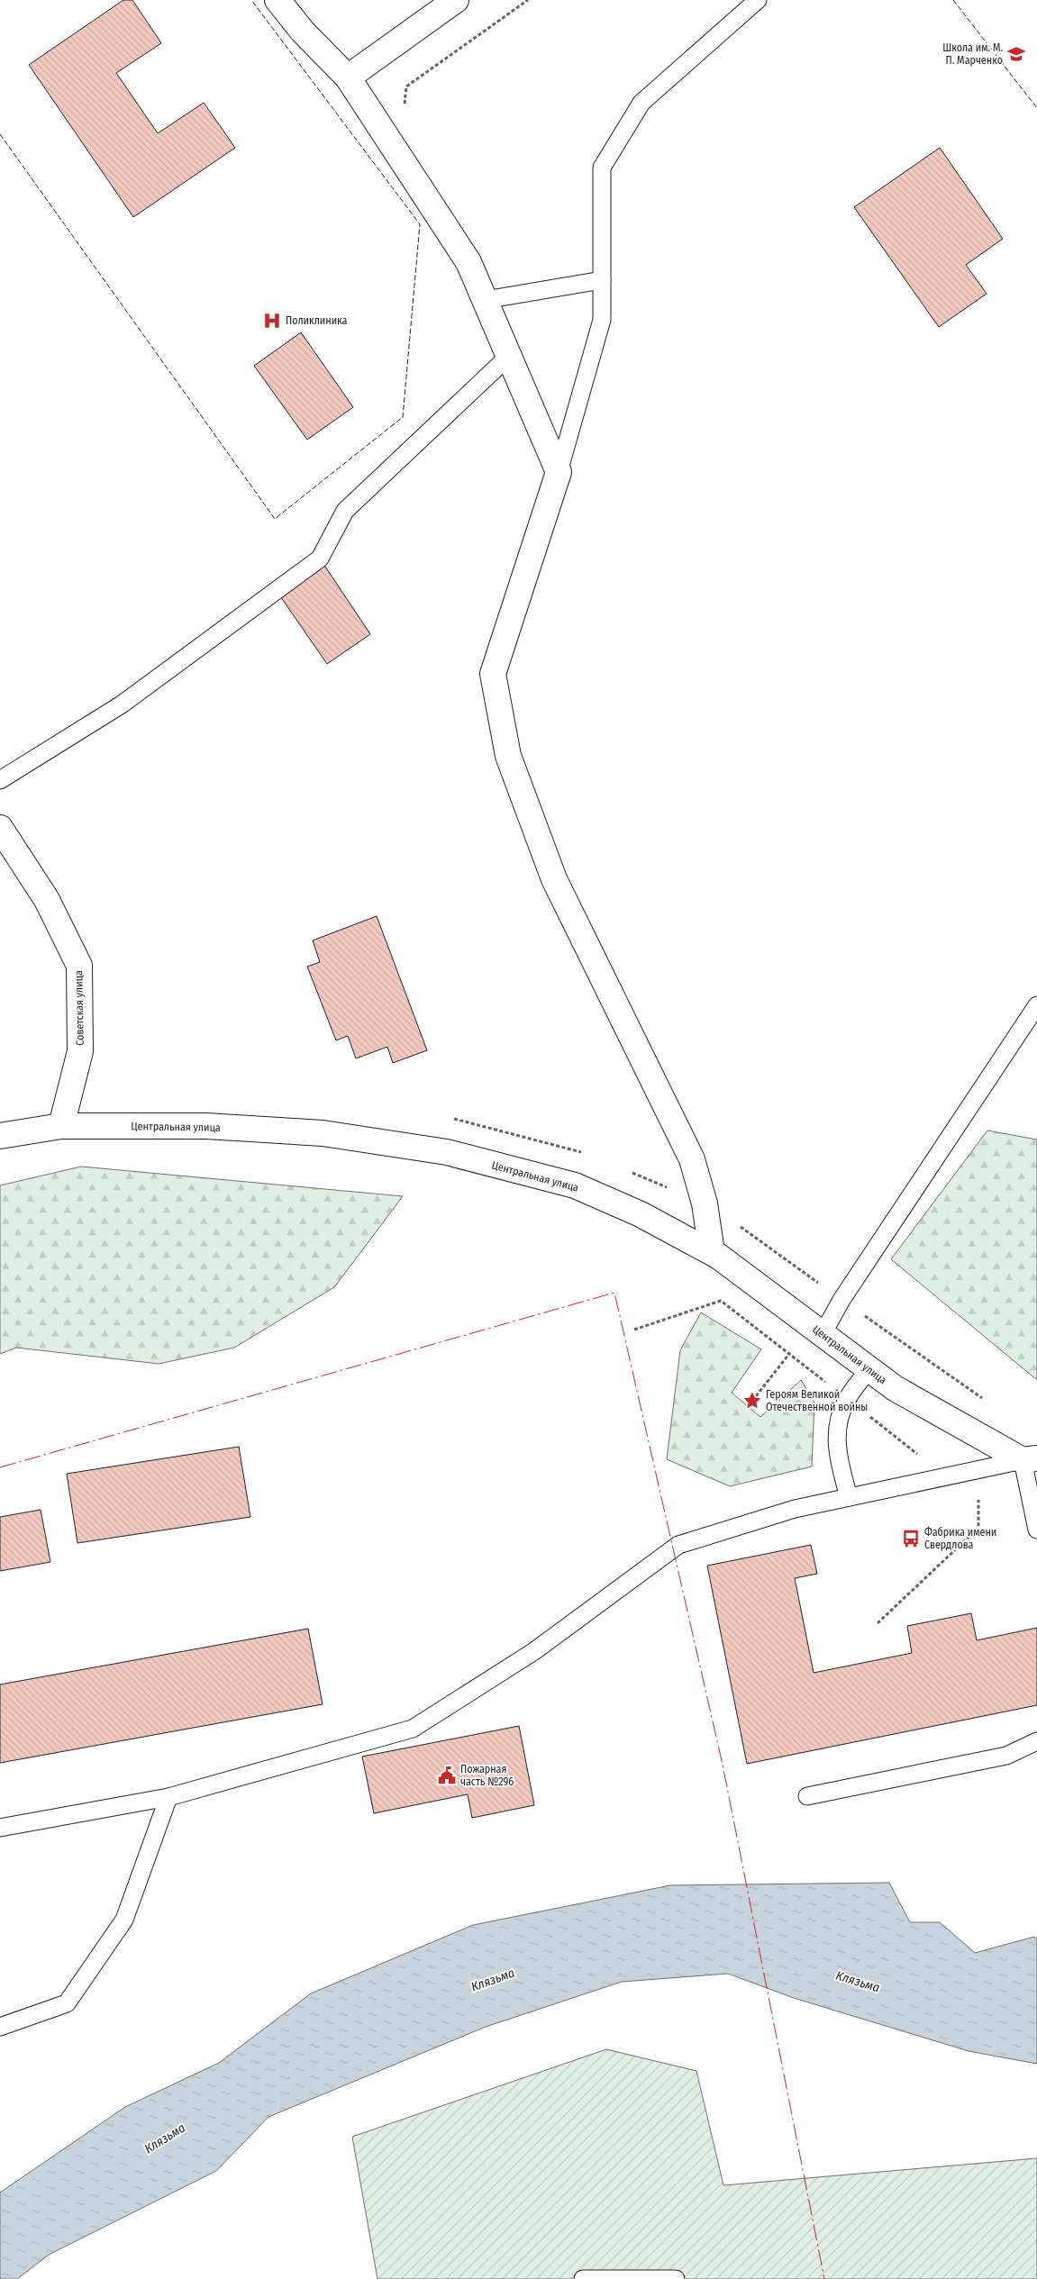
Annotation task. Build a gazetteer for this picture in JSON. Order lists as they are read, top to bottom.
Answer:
{
  "streets": {
    "street": ["Советская улица", "Центральная улица"]
  },
  "crossings": [
    ["Советская улица", "Центральная улица"]
  ],
  "water": ["Клязьма"],
  "places": {
    "school or university": ["Школа им. М. П. Марченко"],
    "hospital": ["Поликлиника"],
    "place": ["Героям Великой Отечественной войны"],
    "bus stop": ["Фабрика имени Свердлова"],
    "public building": ["Пожарная часть №296"]
  }
}
